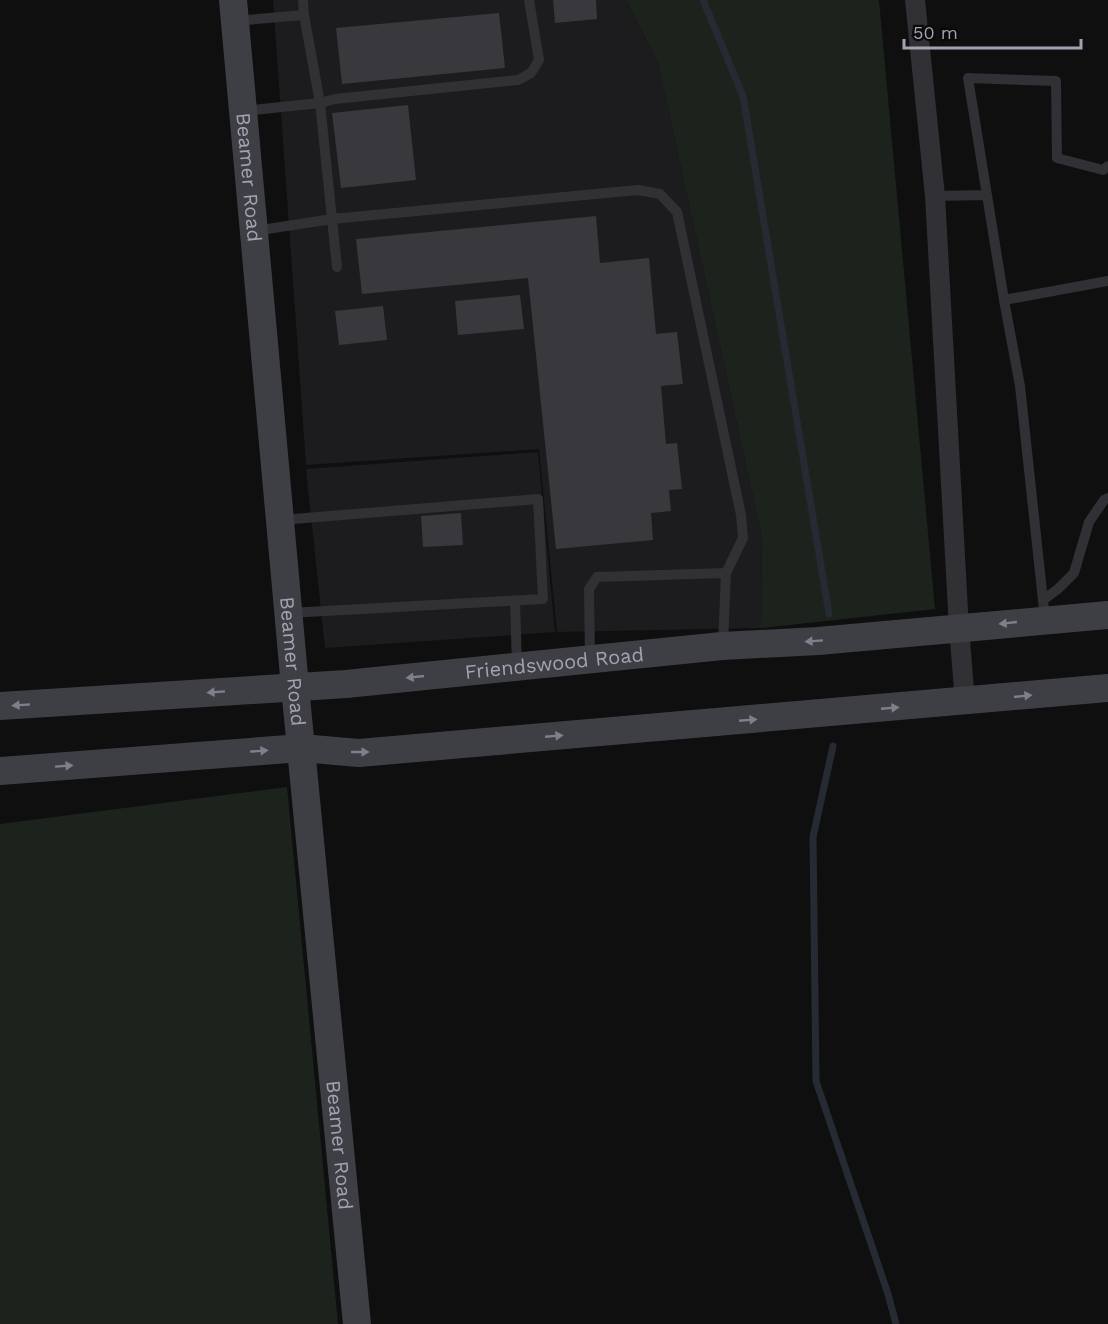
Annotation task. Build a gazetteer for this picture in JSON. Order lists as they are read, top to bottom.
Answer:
{
  "streets": {
    "main road": ["Beamer Road", "Friendswood Road"]
  },
  "crossings": [
    ["Beamer Road", "Friendswood Road"]
  ],
  "scale_bar": "50 m"
}
